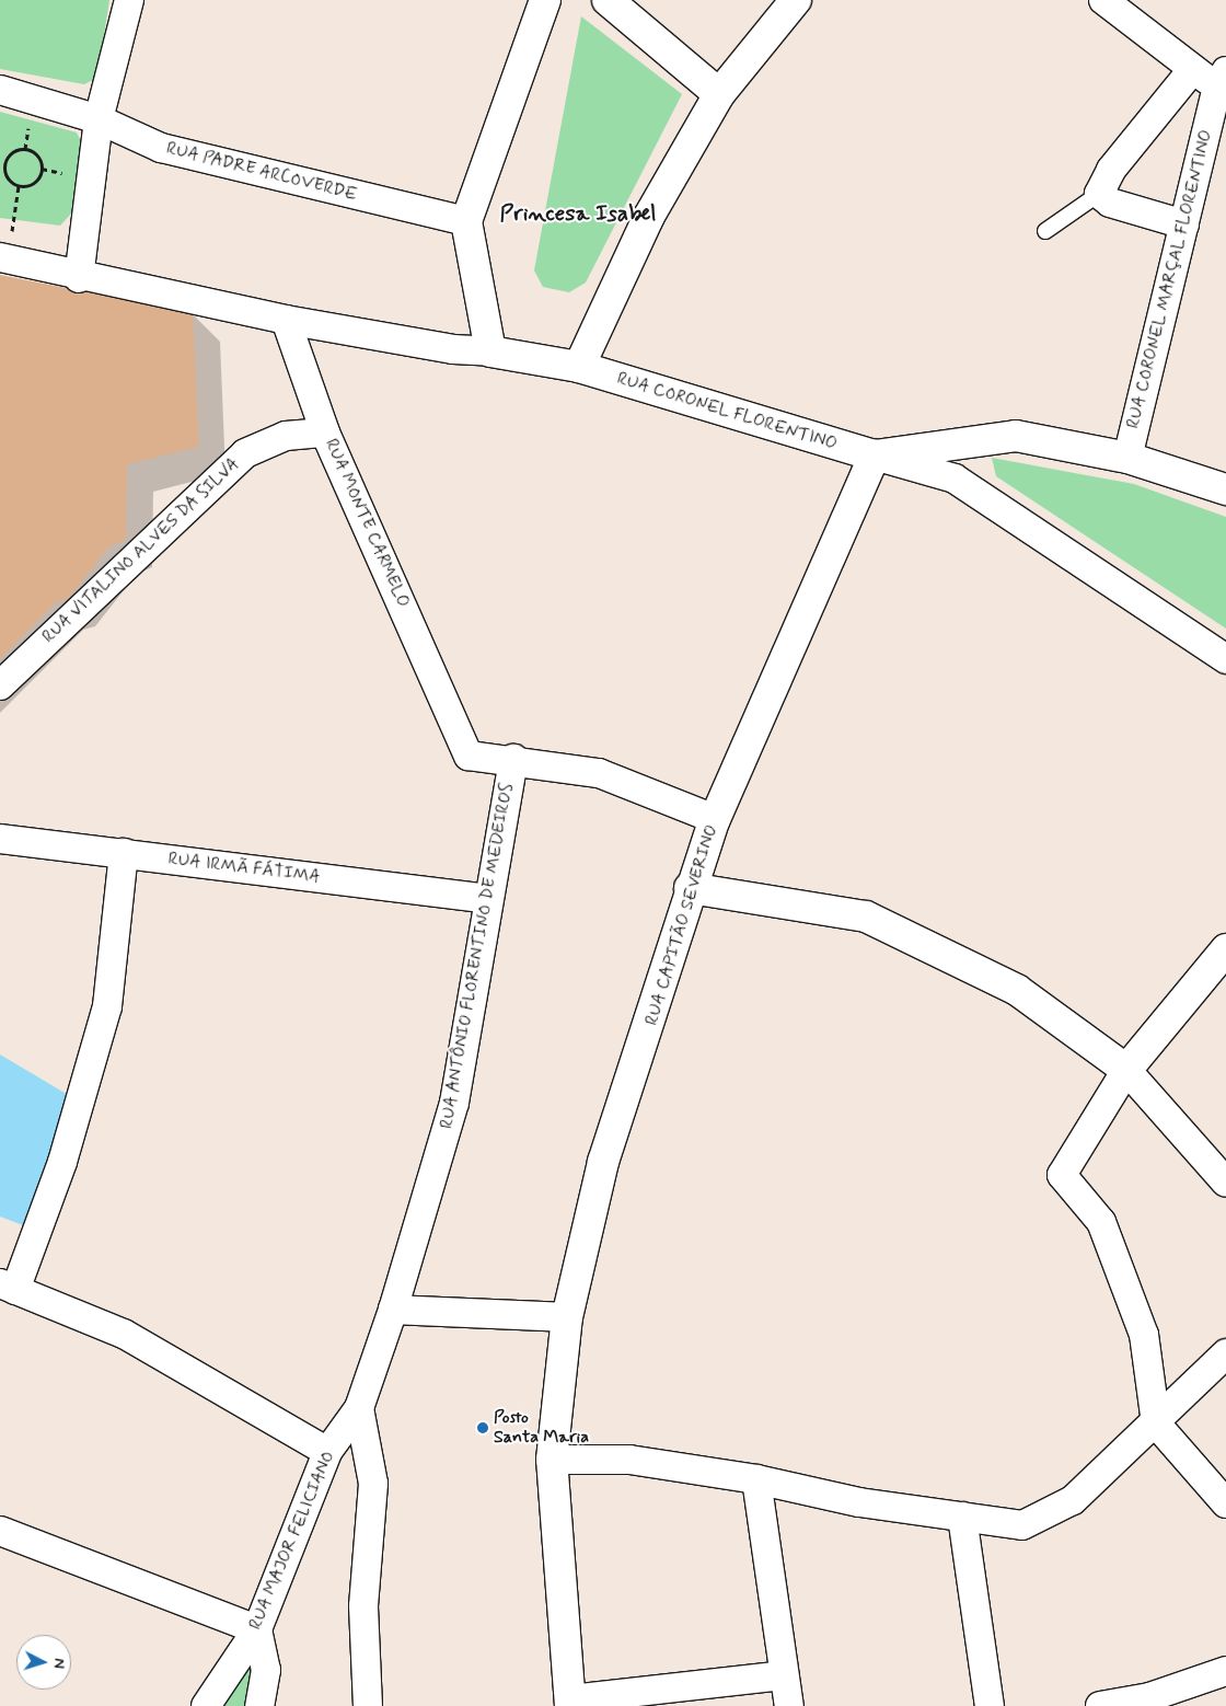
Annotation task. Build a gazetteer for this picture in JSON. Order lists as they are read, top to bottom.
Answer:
{
  "streets": {
    "main road": ["RUA CORONEL FLORENTINO", "RUA CAPITÃO SEVERINO"],
    "street": [
      "RUA PADRE ARCOVERDE",
      "RUA CORONEL MARÇAL FLORENTINO",
      "RUA MONTE CARMELO",
      "RUA VITALINO ALVES DA SILVA",
      "RUA IRMÃ FÁTIMA",
      "RUA ANTÔNIO FLORENTINO DE MEDEIROS",
      "RUA MAJOR FELICIANO"
    ]
  },
  "crossings": [
    ["RUA CORONEL FLORENTINO", "RUA CAPITÃO SEVERINO"],
    ["RUA MONTE CARMELO", "RUA VITALINO ALVES DA SILVA"],
    ["RUA MONTE CARMELO", "RUA ANTÔNIO FLORENTINO DE MEDEIROS"],
    ["RUA IRMÃ FÁTIMA", "RUA ANTÔNIO FLORENTINO DE MEDEIROS"],
    ["RUA ANTÔNIO FLORENTINO DE MEDEIROS", "RUA MAJOR FELICIANO"]
  ],
  "districts": ["Princesa Isabel"],
  "places": ["Posto Santa Maria"],
  "north": "right"
}
